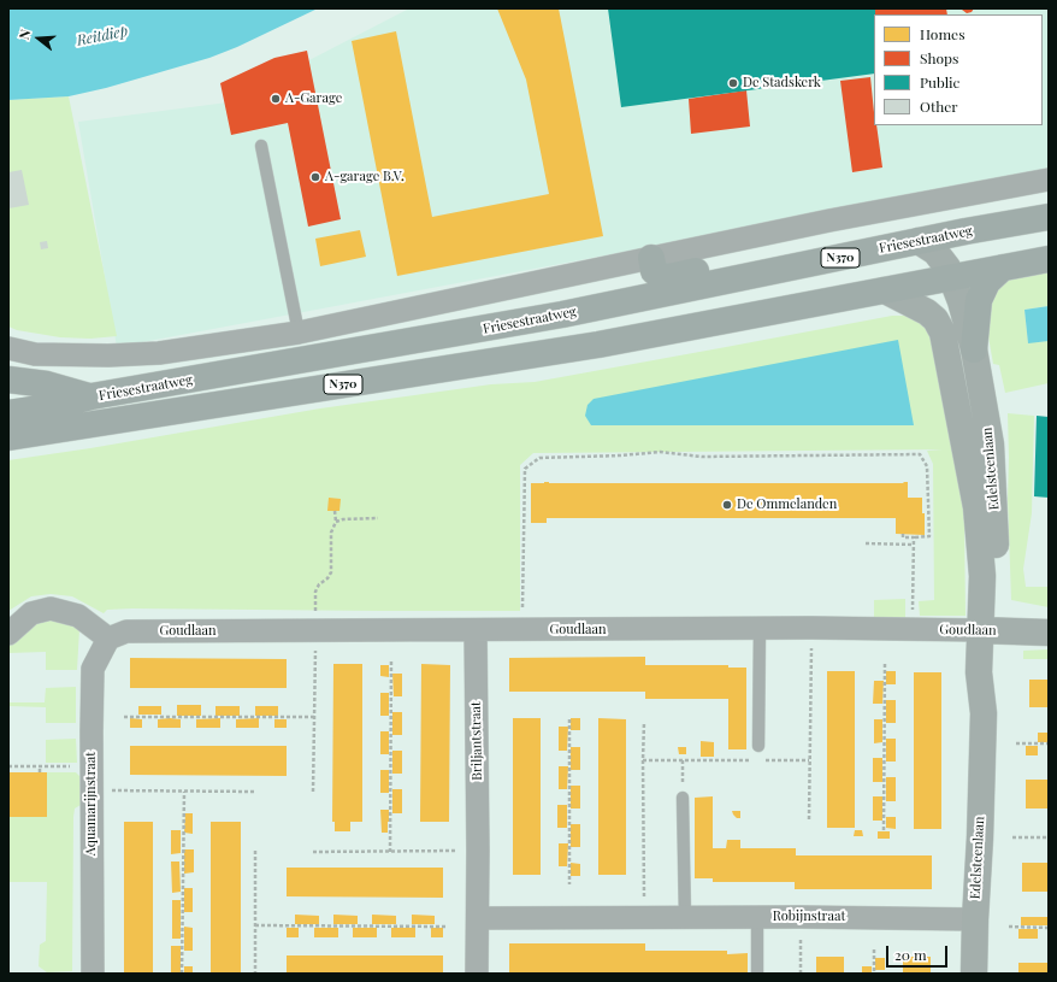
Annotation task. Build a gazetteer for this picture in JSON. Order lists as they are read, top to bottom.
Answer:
{
  "streets": {
    "highway": ["Friesestraatweg", "N370"],
    "street": [
      "Edelsteenlaan",
      "Goudlaan",
      "Briljantstraat",
      "Aquamarijnstraat",
      "Robijnstraat"
    ]
  },
  "crossings": [
    ["Friesestraatweg", "N370"],
    ["Friesestraatweg", "Edelsteenlaan"],
    ["Edelsteenlaan", "Goudlaan"],
    ["Edelsteenlaan", "Robijnstraat"],
    ["Goudlaan", "Briljantstraat"],
    ["Goudlaan", "Aquamarijnstraat"],
    ["Briljantstraat", "Robijnstraat"]
  ],
  "water": ["Reitdiep"],
  "places": [
    "De Stadskerk",
    "A-Garage",
    "A-garage B.V.",
    "De Ommelanden"
  ],
  "legend": [
    "Homes",
    "Shops",
    "Public",
    "Other"
  ],
  "scale_bar": "20 m",
  "north": "left"
}
